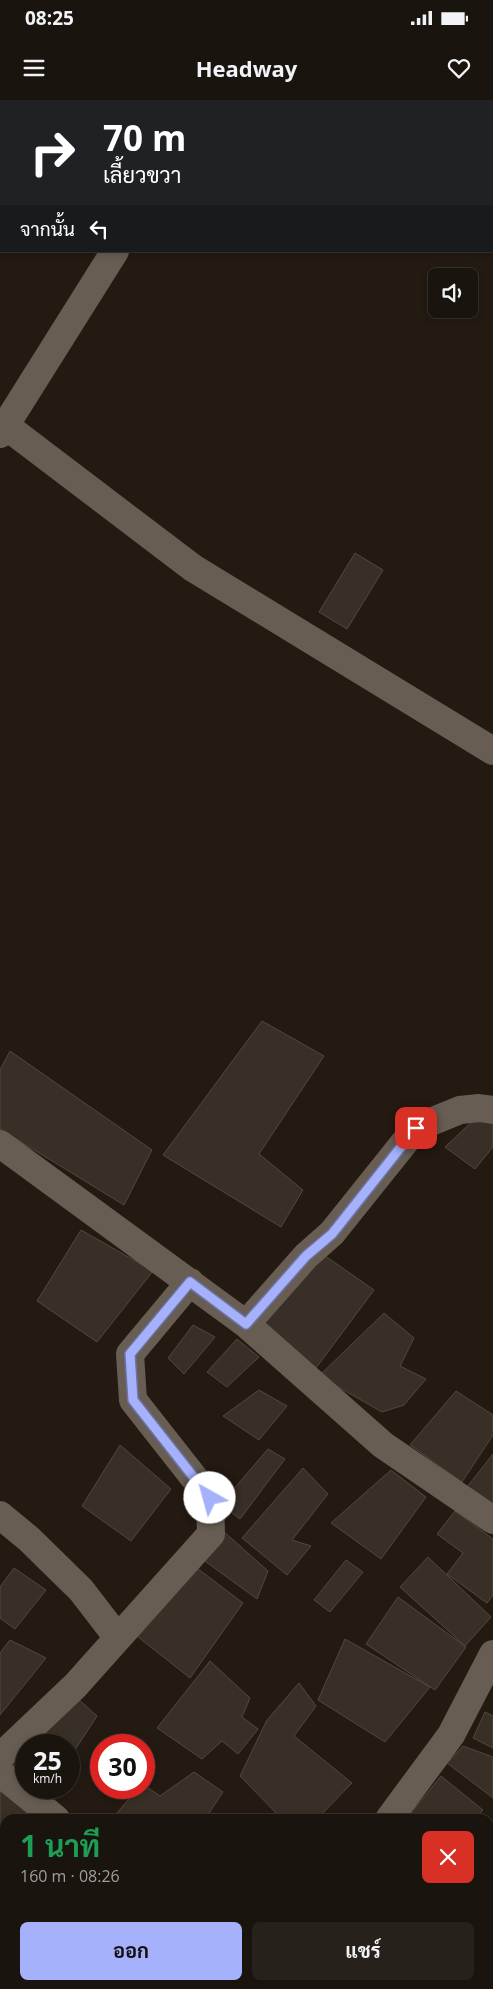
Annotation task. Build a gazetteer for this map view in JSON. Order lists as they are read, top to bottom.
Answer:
{
  "page": {
    "status": "08:25",
    "header": "Headway",
    "turn": ["70 m", "เลี้ยวขวา"],
    "then": "จากนั้น",
    "speed": "25 km/h",
    "limit": "30",
    "heading": ["1 นาที", "160 m · 08:26"],
    "buttons": ["ออก", "แชร์"]
  }
}
